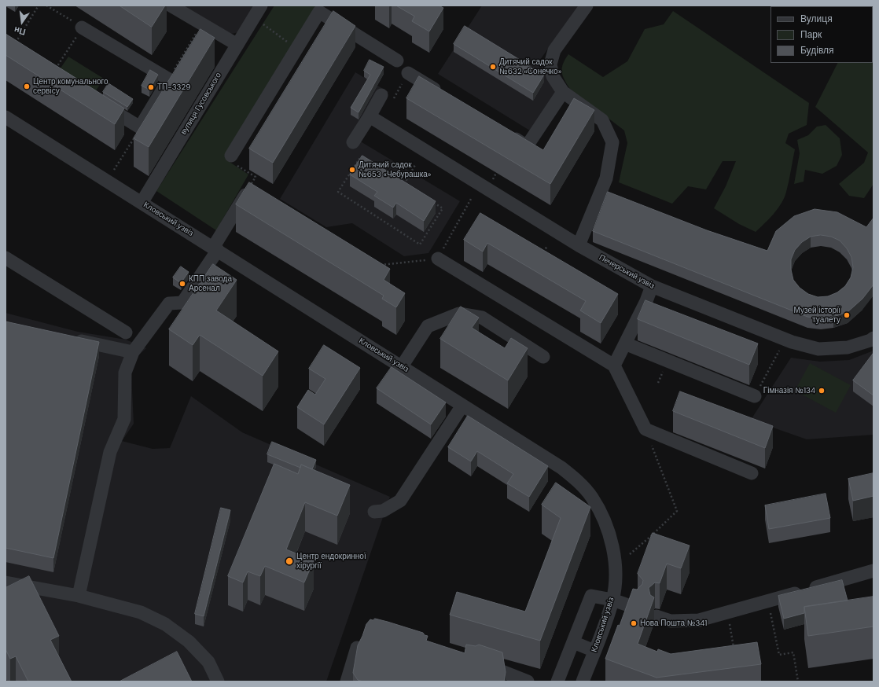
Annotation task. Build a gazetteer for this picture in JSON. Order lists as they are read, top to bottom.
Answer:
{
  "streets": {
    "street": ["вулиця Гусовського", "Кловський узвіз", "Печерський узвіз"]
  },
  "crossings": [
    ["вулиця Гусовського", "Кловський узвіз"]
  ],
  "places": [
    "Дитячий садок №632 «Сонечко»",
    "Центр комунального сервісу",
    "ТП-3329",
    "Дитячий садок №653 «Чебурашка»",
    "КПП завода Арсенал",
    "Музей історії туалету",
    "Гімназія №134",
    "Центр ендокринної хірургії",
    "Нова Пошта №341"
  ],
  "legend": ["Вулиця", "Парк", "Будівля"],
  "north": "bottom"
}
